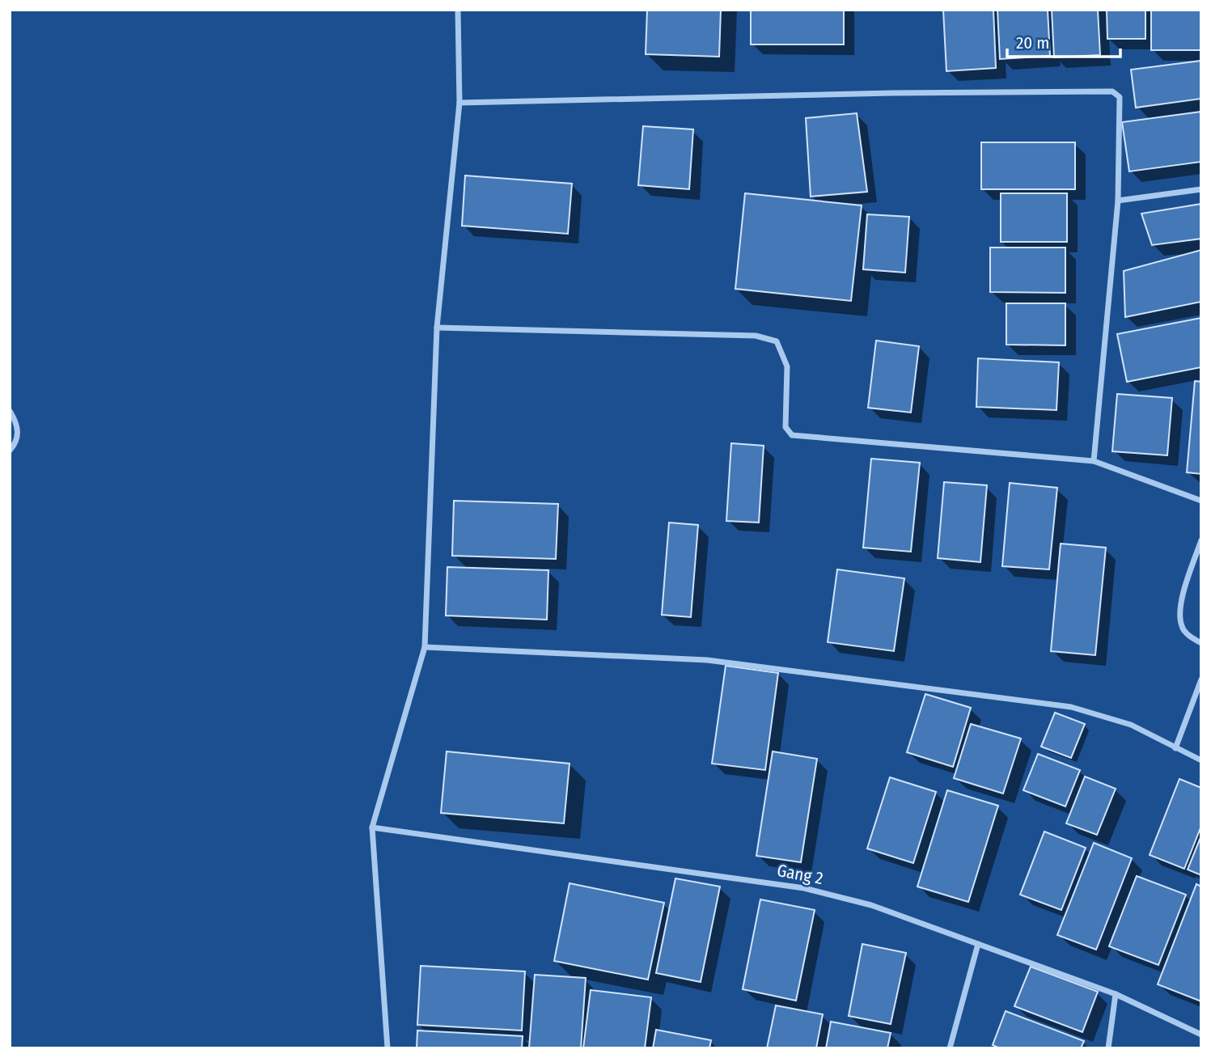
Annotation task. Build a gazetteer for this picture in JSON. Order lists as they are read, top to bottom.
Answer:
{
  "streets": {
    "street": ["Gang 2"]
  },
  "scale_bar": "20 m"
}
